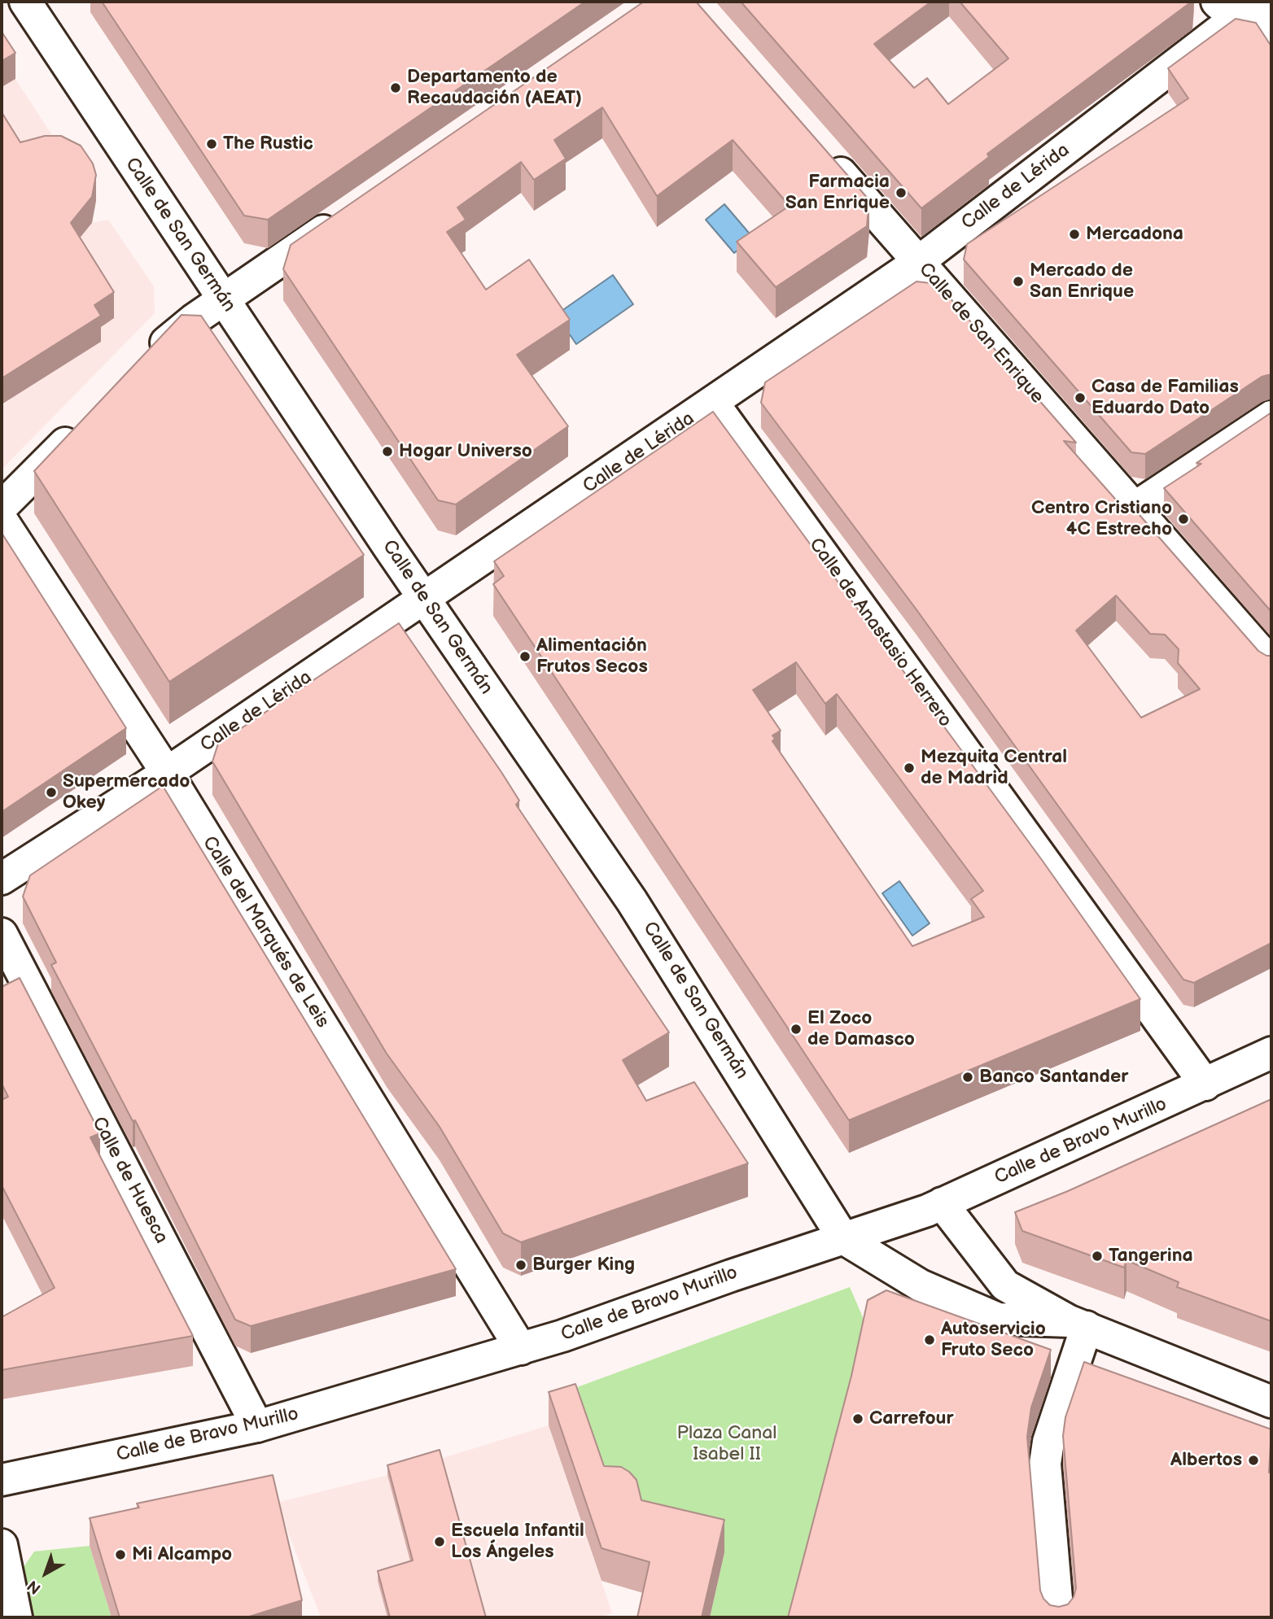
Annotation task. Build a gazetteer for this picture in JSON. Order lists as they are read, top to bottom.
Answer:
{
  "streets": {
    "street": [
      "Calle de Lérida",
      "Calle de San Germán",
      "Calle de San Enrique",
      "Calle de Anastasio Herrero",
      "Calle del Marqués de Leis",
      "Calle de Bravo Murillo",
      "Calle de Huesca"
    ]
  },
  "crossings": [
    ["Calle de Lérida", "Calle de San Germán"],
    ["Calle de Lérida", "Calle de San Enrique"],
    ["Calle de Lérida", "Calle de Anastasio Herrero"],
    ["Calle de Lérida", "Calle del Marqués de Leis"],
    ["Calle de San Germán", "Calle de Bravo Murillo"],
    ["Calle de Anastasio Herrero", "Calle de Bravo Murillo"],
    ["Calle del Marqués de Leis", "Calle de Bravo Murillo"],
    ["Calle de Bravo Murillo", "Calle de Huesca"]
  ],
  "parks": ["Plaza Canal Isabel II"],
  "places": [
    "Departamento de Recaudación (AEAT)",
    "The Rustic",
    "Farmacia San Enrique",
    "Mercadona",
    "Mercado de San Enrique",
    "Casa de Familias Eduardo Dato",
    "Hogar Universo",
    "Centro Cristiano 4C Estrecho",
    "Alimentación Frutos Secos",
    "Mezquita Central de Madrid",
    "Supermercado Okey",
    "El Zoco de Damasco",
    "Banco Santander",
    "Tangerina",
    "Burger King",
    "Autoservicio Fruto Seco",
    "Carrefour",
    "Albertos",
    "Escuela Infantil Los Ángeles",
    "Mi Alcampo"
  ],
  "north": "bottom left"
}
